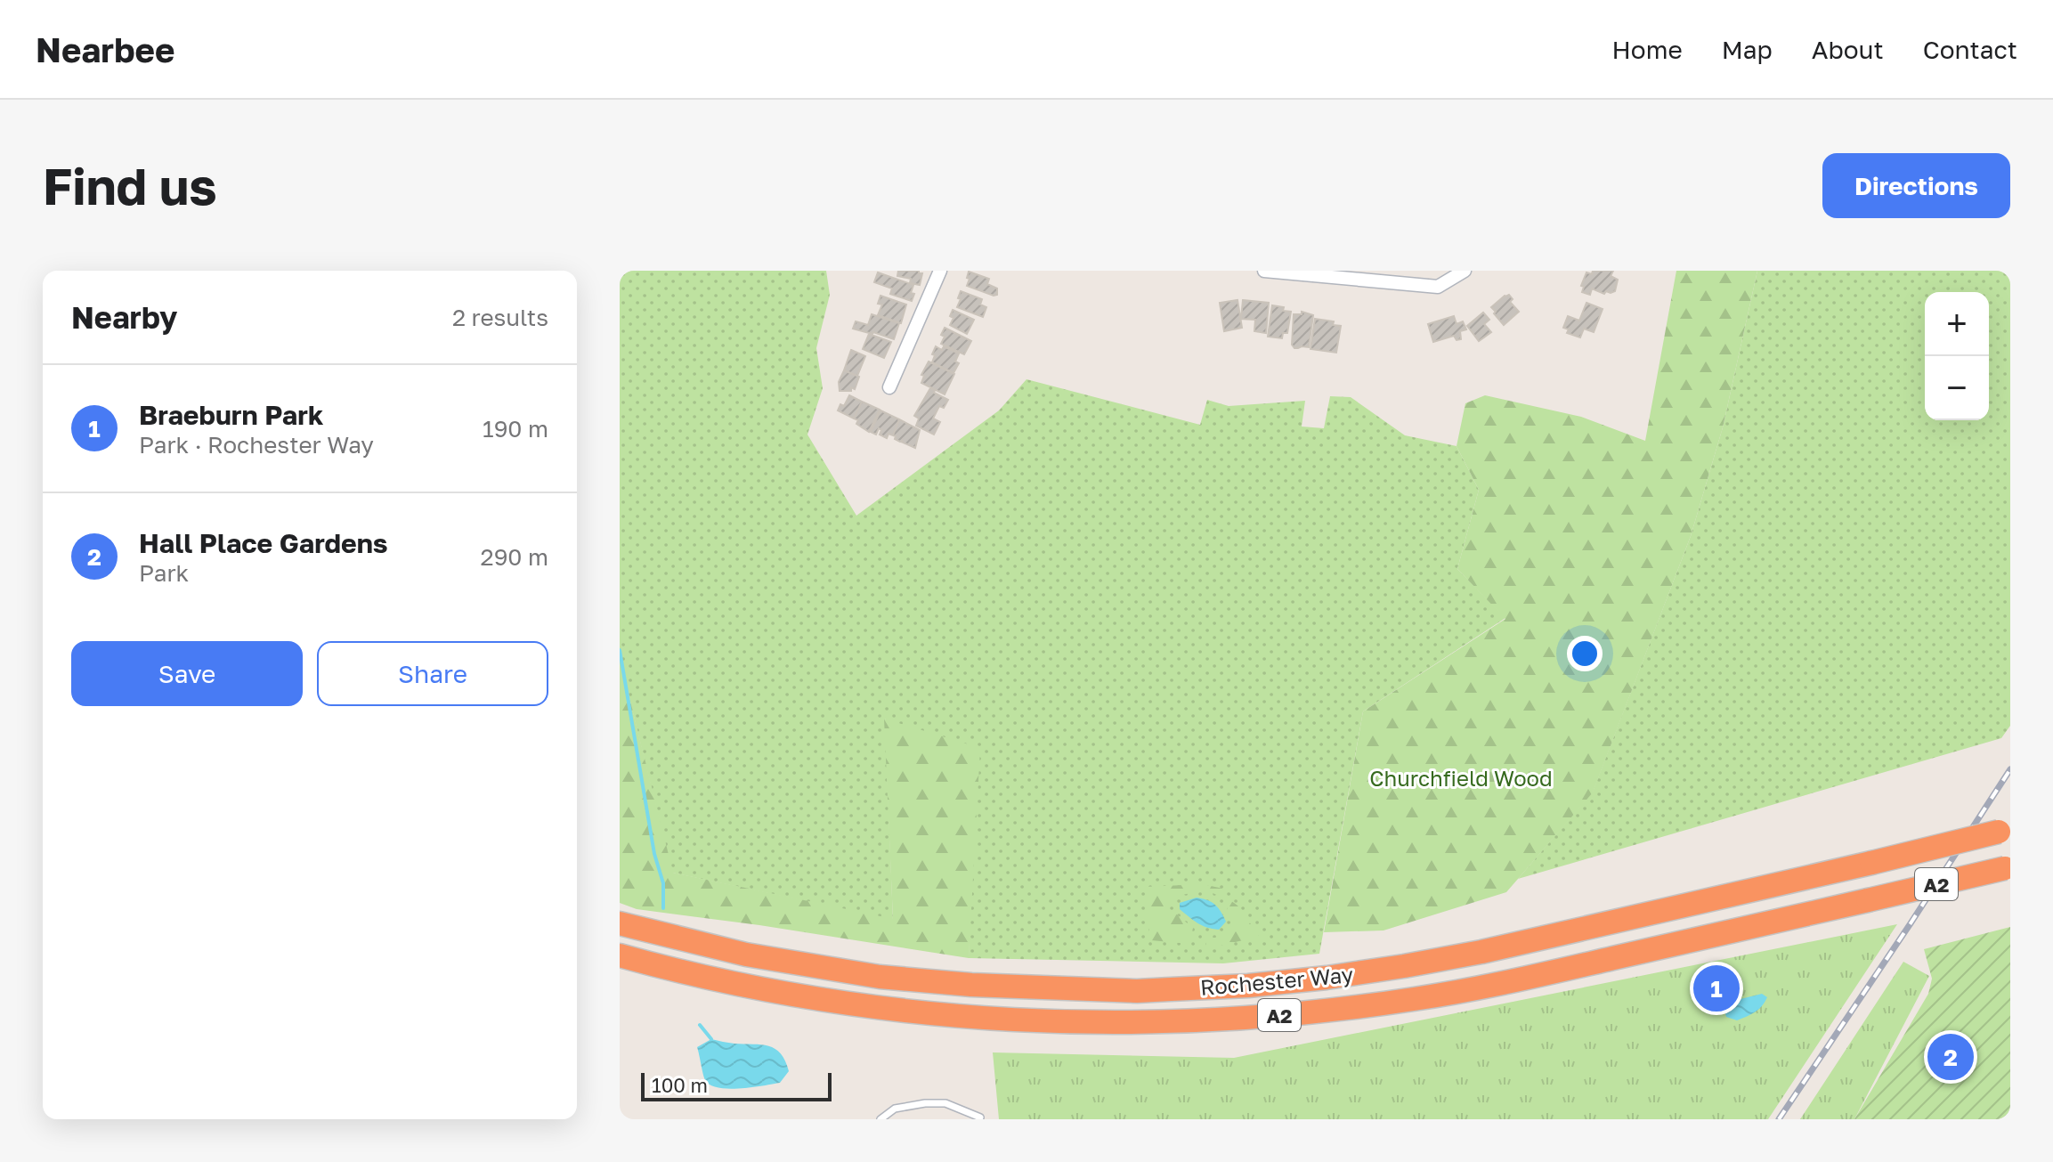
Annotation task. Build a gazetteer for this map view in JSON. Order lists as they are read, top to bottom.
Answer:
{
  "streets": {
    "highway": ["A2", "Rochester Way"]
  },
  "parks": ["Churchfield Wood"],
  "scale_bar": "100 m",
  "page": {
    "header": "Nearbee",
    "nav": [
      "Home",
      "Map",
      "About",
      "Contact"
    ],
    "buttons": [
      "Directions",
      ["Save", "Share"]
    ],
    "title": "Find us",
    "heading": ["Nearby", "2 results"],
    "map_buttons": ["+", "−"],
    "list": [
      {
        "mark": "1",
        "name": "Braeburn Park",
        "note": "Park · Rochester Way",
        "value": "190 m"
      },
      {
        "mark": "2",
        "name": "Hall Place Gardens",
        "note": "Park",
        "value": "290 m"
      }
    ],
    "pins": ["1", "2"],
    "scale": "100 m"
  }
}
